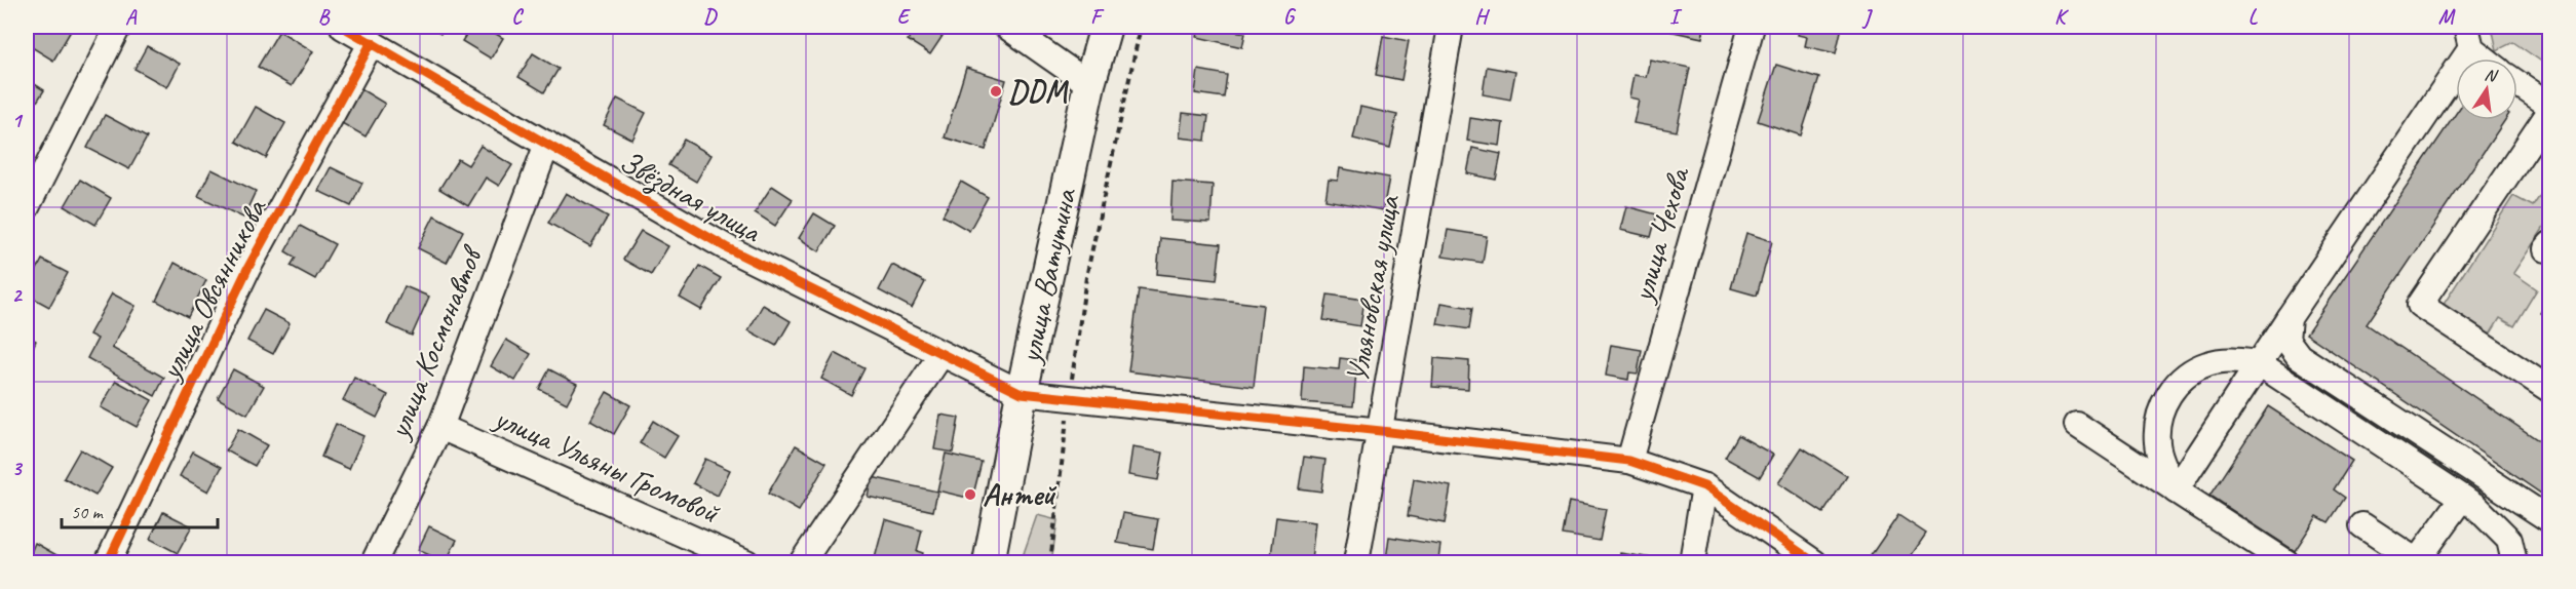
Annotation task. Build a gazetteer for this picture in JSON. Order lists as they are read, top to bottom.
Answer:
{
  "streets": {
    "main road": ["улица Ватутина"],
    "street": [
      "Звёздная улица",
      "улица Чехова",
      "улица Овсянникова",
      "Ульяновская улица",
      "улица Космонавтов",
      "улица Ульяны Громовой"
    ]
  },
  "crossings": [
    ["Звёздная улица", "улица Чехова"],
    ["Звёздная улица", "улица Ватутина"],
    ["Звёздная улица", "улица Овсянникова"],
    ["Звёздная улица", "Ульяновская улица"],
    ["Звёздная улица", "улица Космонавтов"],
    ["улица Космонавтов", "улица Ульяны Громовой"]
  ],
  "places": ["DDM", "Антей"],
  "scale_bar": "50 m",
  "north": "top",
  "grid": {
    "columns": [
      "A",
      "B",
      "C",
      "D",
      "E",
      "F",
      "G",
      "H",
      "I",
      "J",
      "K",
      "L",
      "M"
    ],
    "rows": ["1", "2", "3"]
  }
}
